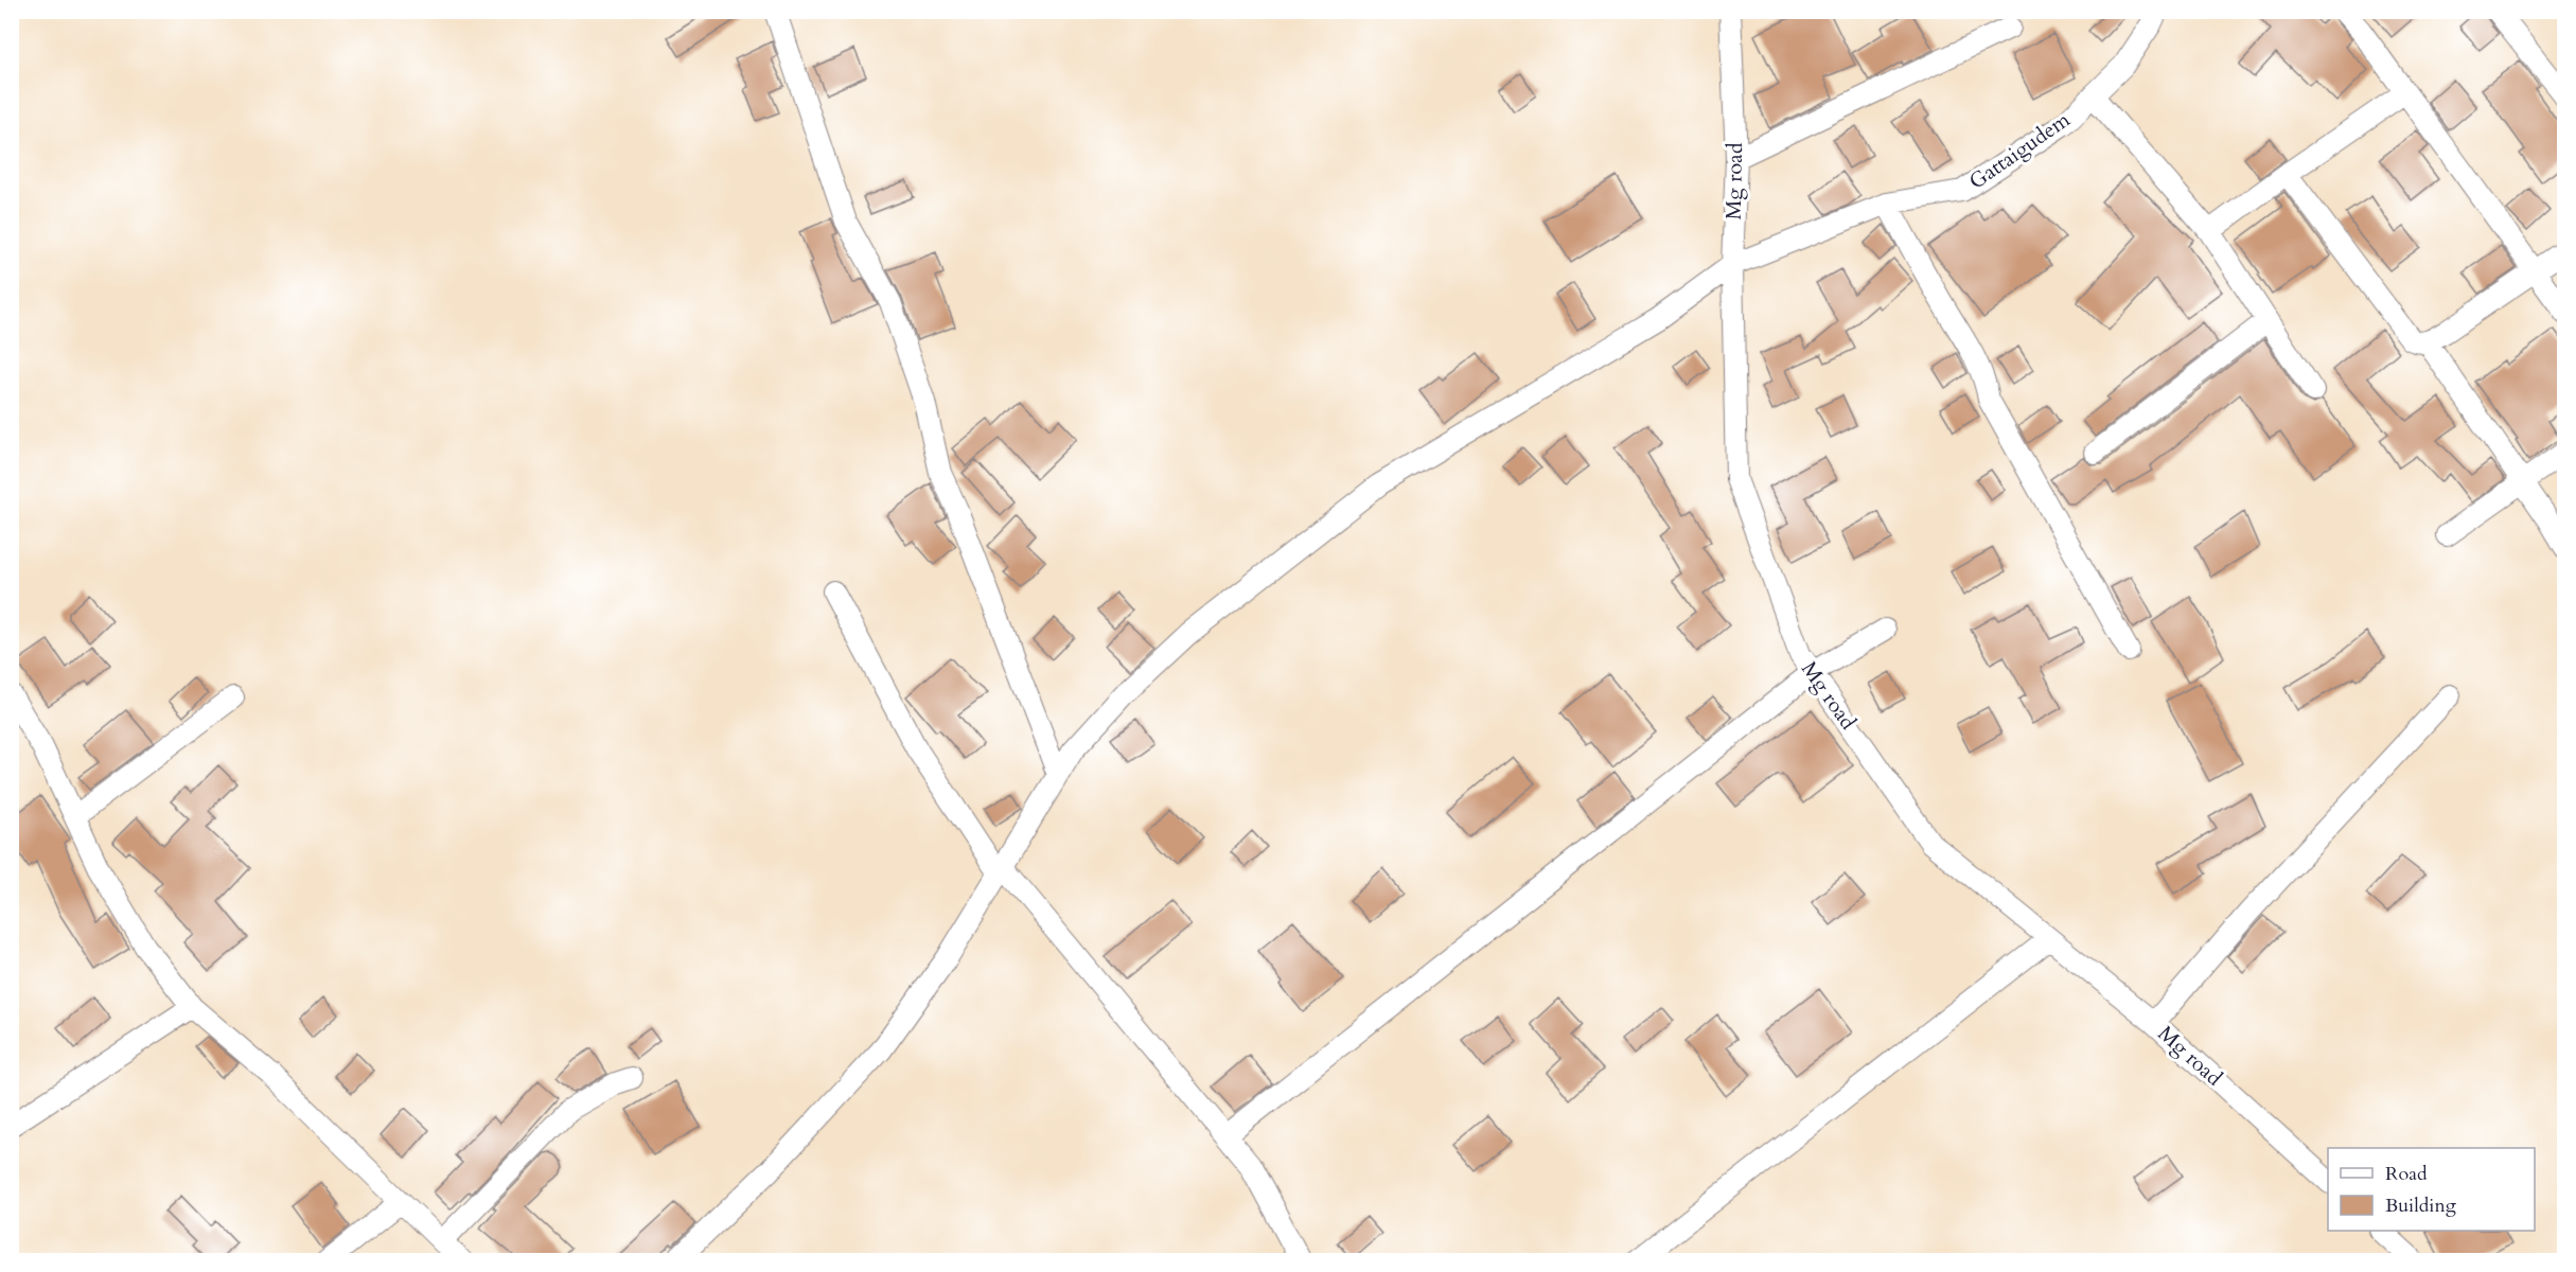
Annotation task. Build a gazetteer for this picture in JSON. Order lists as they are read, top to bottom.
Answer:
{
  "streets": {
    "street": ["Gattaigudem", "Mg road"]
  },
  "crossings": [
    ["Gattaigudem", "Mg road"]
  ],
  "legend": ["Road", "Building"]
}
